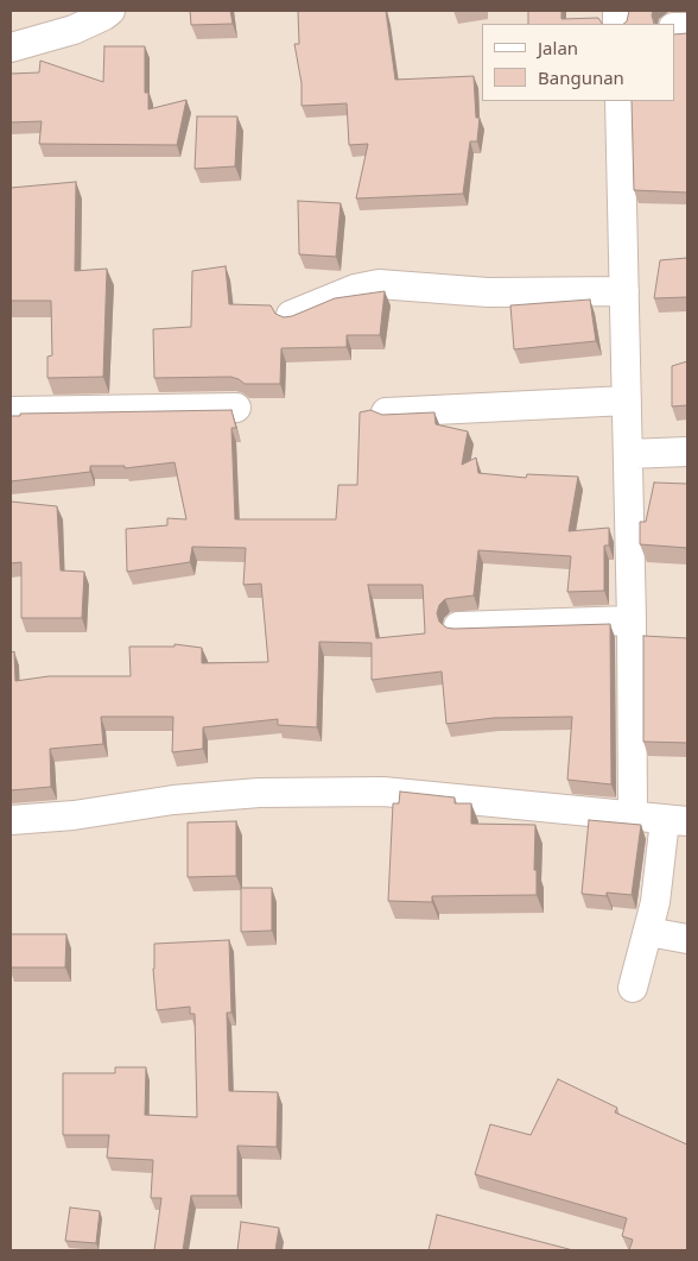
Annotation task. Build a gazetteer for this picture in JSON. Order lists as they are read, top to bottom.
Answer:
{
  "legend": ["Jalan", "Bangunan"]
}
